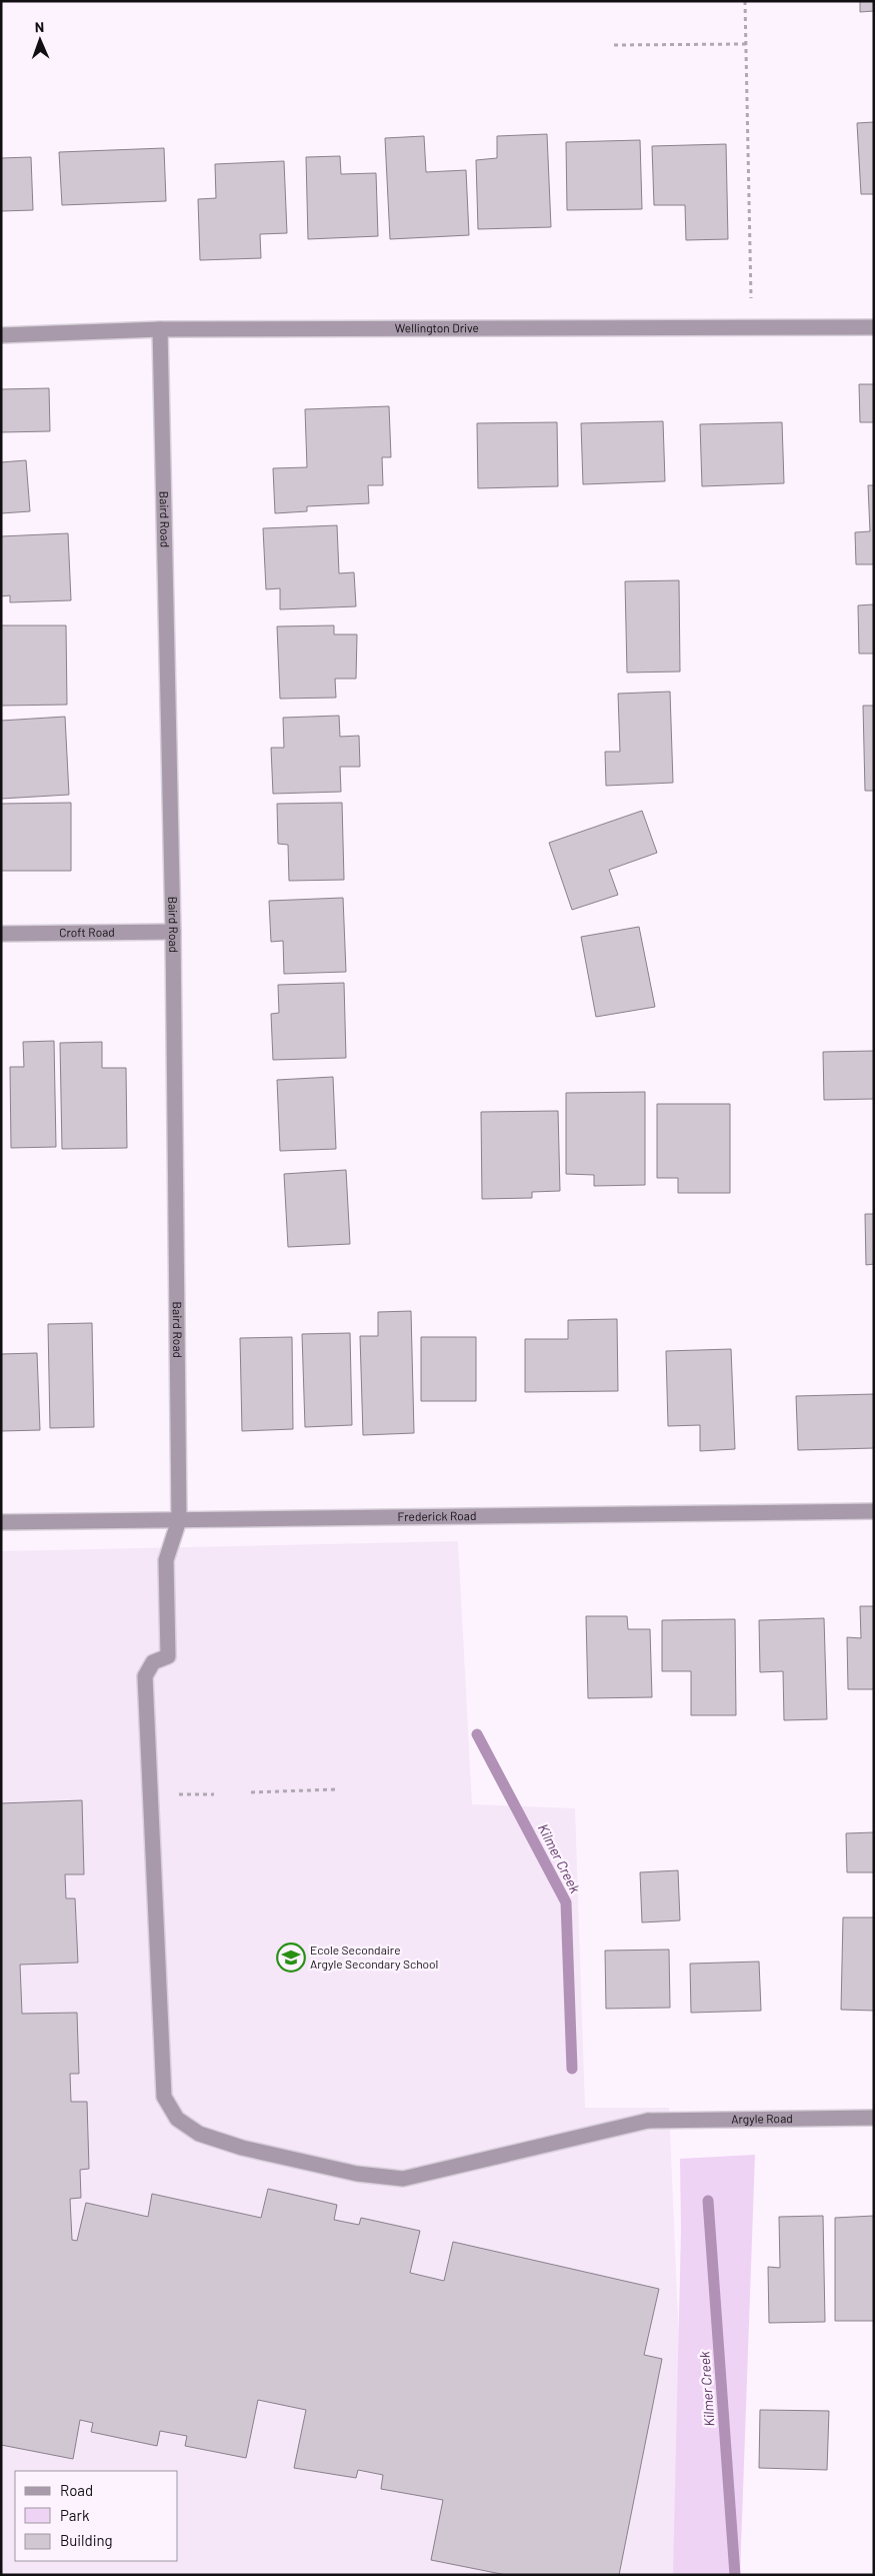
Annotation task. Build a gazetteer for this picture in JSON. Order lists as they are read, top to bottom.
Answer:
{
  "streets": {
    "street": [
      "Wellington Drive",
      "Baird Road",
      "Croft Road",
      "Frederick Road",
      "Argyle Road"
    ]
  },
  "crossings": [
    ["Wellington Drive", "Baird Road"],
    ["Baird Road", "Croft Road"],
    ["Baird Road", "Frederick Road"],
    ["Baird Road", "Argyle Road"]
  ],
  "water": ["Kilmer Creek"],
  "places": {
    "school or university": ["Ecole Secondaire Argyle Secondary School"]
  },
  "legend": ["Road", "Park", "Building"],
  "north": "top"
}
